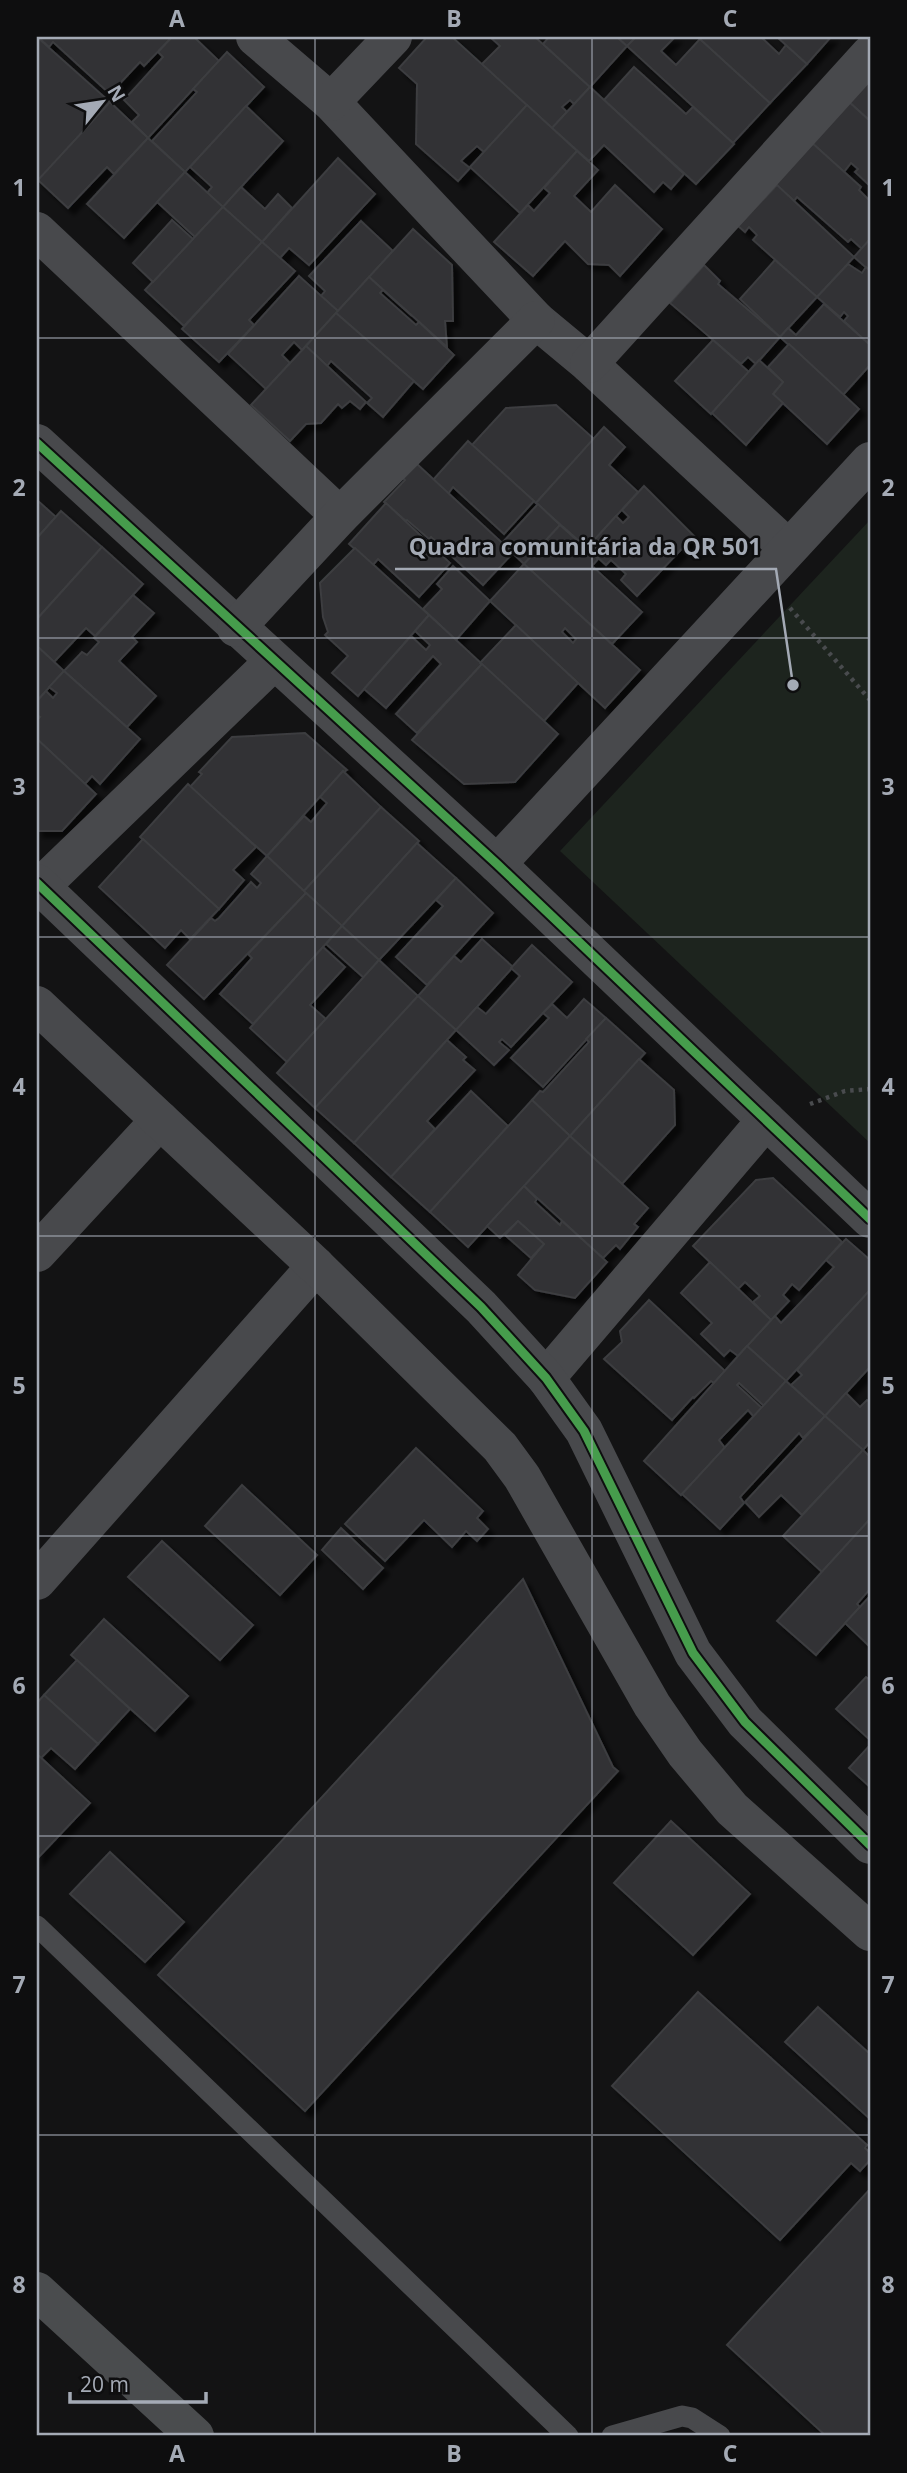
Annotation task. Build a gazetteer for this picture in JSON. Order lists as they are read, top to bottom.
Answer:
{
  "places": ["Quadra comunitária da QR 501"],
  "scale_bar": "20 m",
  "north": "top right",
  "grid": {
    "columns": ["A", "B", "C"],
    "rows": [
      "1",
      "2",
      "3",
      "4",
      "5",
      "6",
      "7",
      "8"
    ]
  }
}
